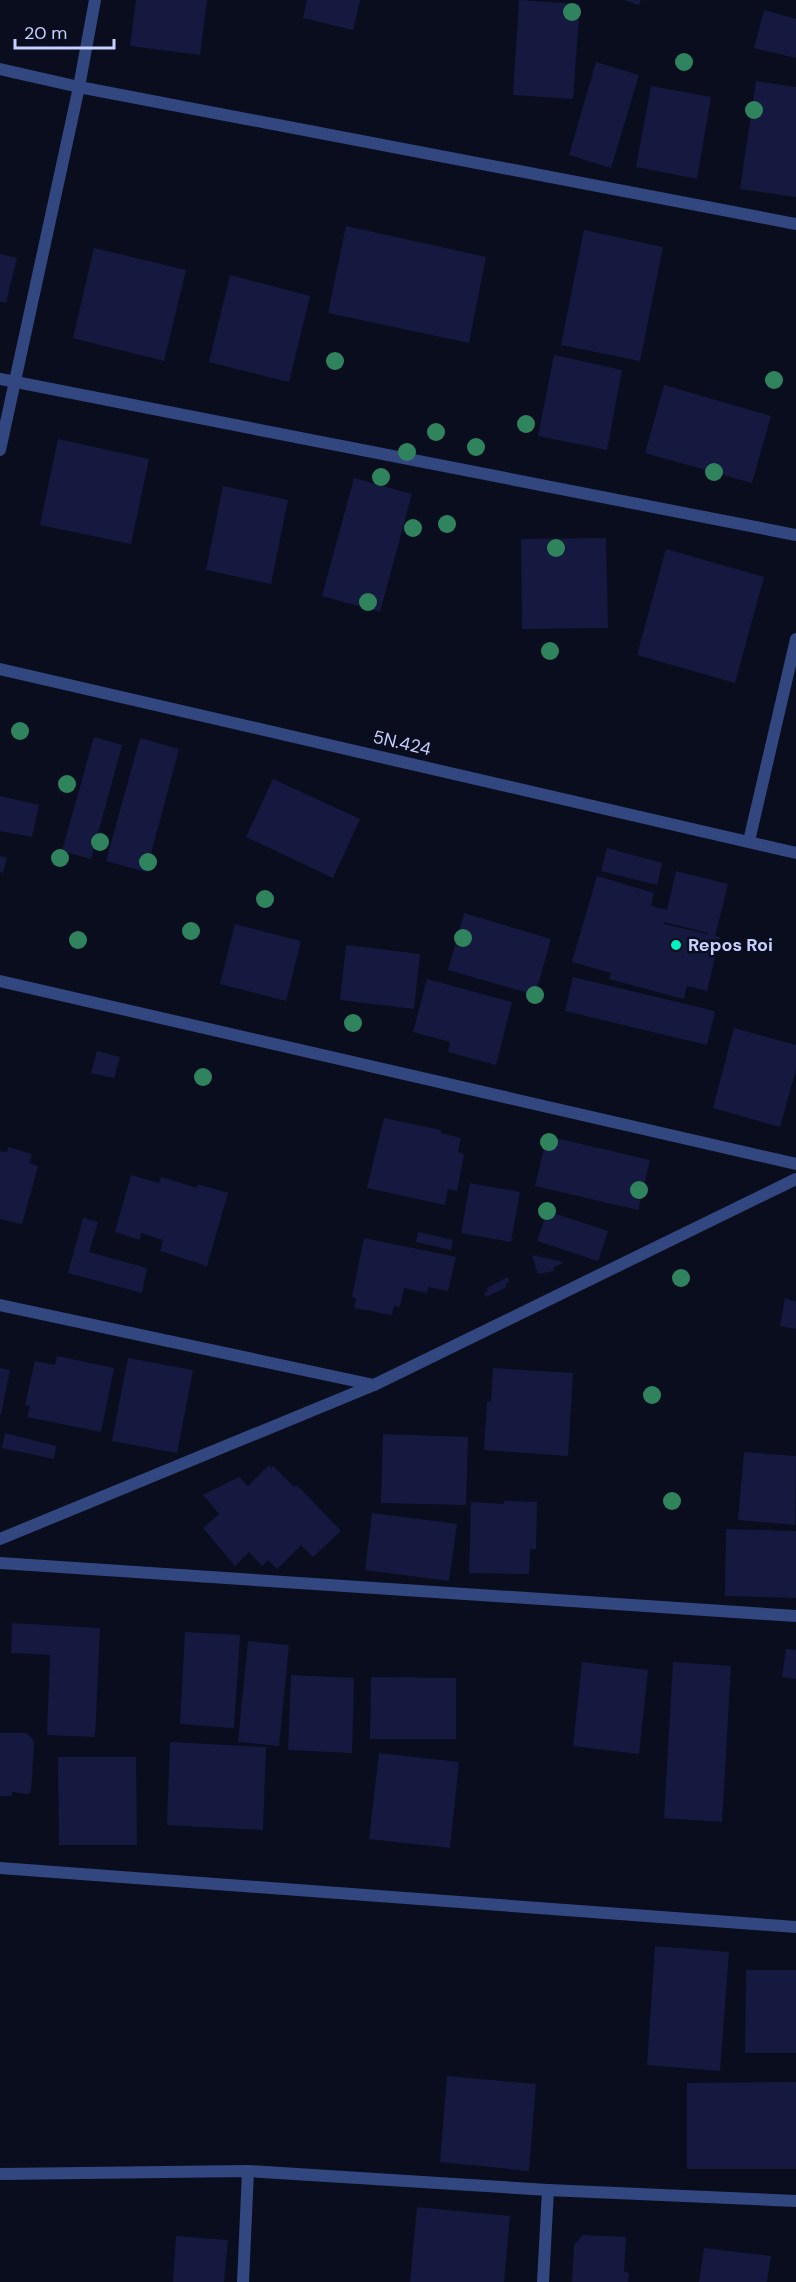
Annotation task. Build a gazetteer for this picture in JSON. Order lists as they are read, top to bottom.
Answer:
{
  "streets": {
    "street": ["5N.424"]
  },
  "places": ["Repos Roi"],
  "scale_bar": "20 m"
}
